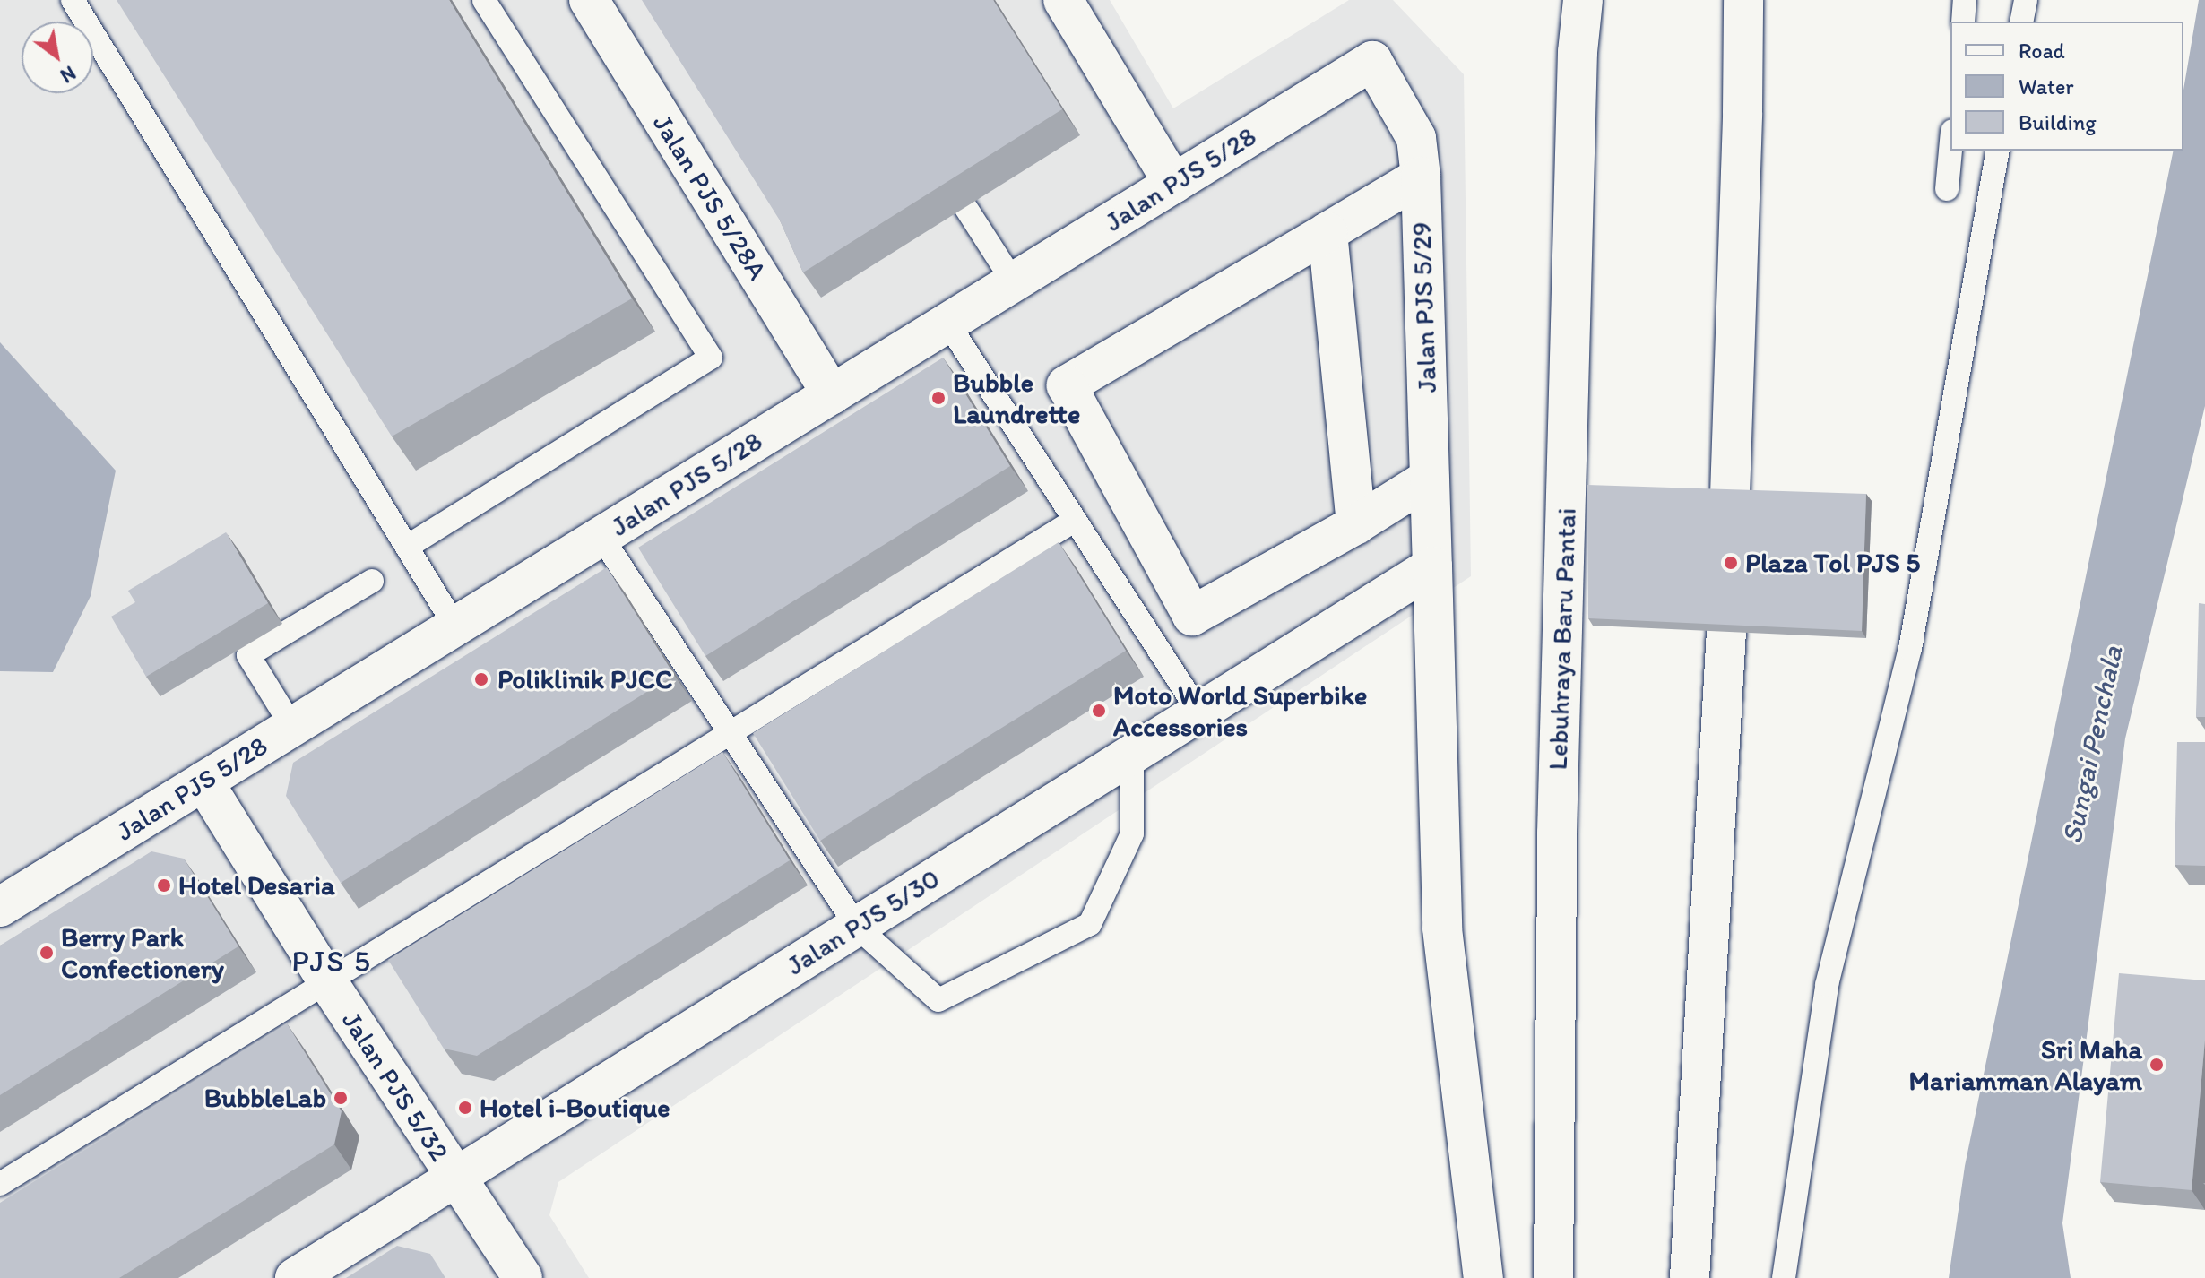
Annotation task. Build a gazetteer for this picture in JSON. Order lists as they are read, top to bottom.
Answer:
{
  "streets": {
    "main road": [
      "Jalan PJS 5/28",
      "Jalan PJS 5/28A",
      "Jalan PJS 5/29",
      "Lebuhraya Baru Pantai",
      "Jalan PJS 5/30",
      "Jalan PJS 5/32"
    ]
  },
  "crossings": [
    ["Jalan PJS 5/28", "Jalan PJS 5/28A"],
    ["Jalan PJS 5/28", "Jalan PJS 5/29"],
    ["Jalan PJS 5/28", "Jalan PJS 5/32"],
    ["Jalan PJS 5/29", "Jalan PJS 5/30"],
    ["Jalan PJS 5/30", "Jalan PJS 5/32"]
  ],
  "districts": ["PJS 5"],
  "water": ["Sungai Penchala"],
  "places": [
    "Bubble Laundrette",
    "Plaza Tol PJS 5",
    "Poliklinik PJCC",
    "Moto World Superbike Accessories",
    "Hotel Desaria",
    "Berry Park Confectionery",
    "Sri Maha Mariamman Alayam",
    "BubbleLab",
    "Hotel i-Boutique"
  ],
  "legend": ["Road", "Water", "Building"],
  "north": "bottom right"
}
